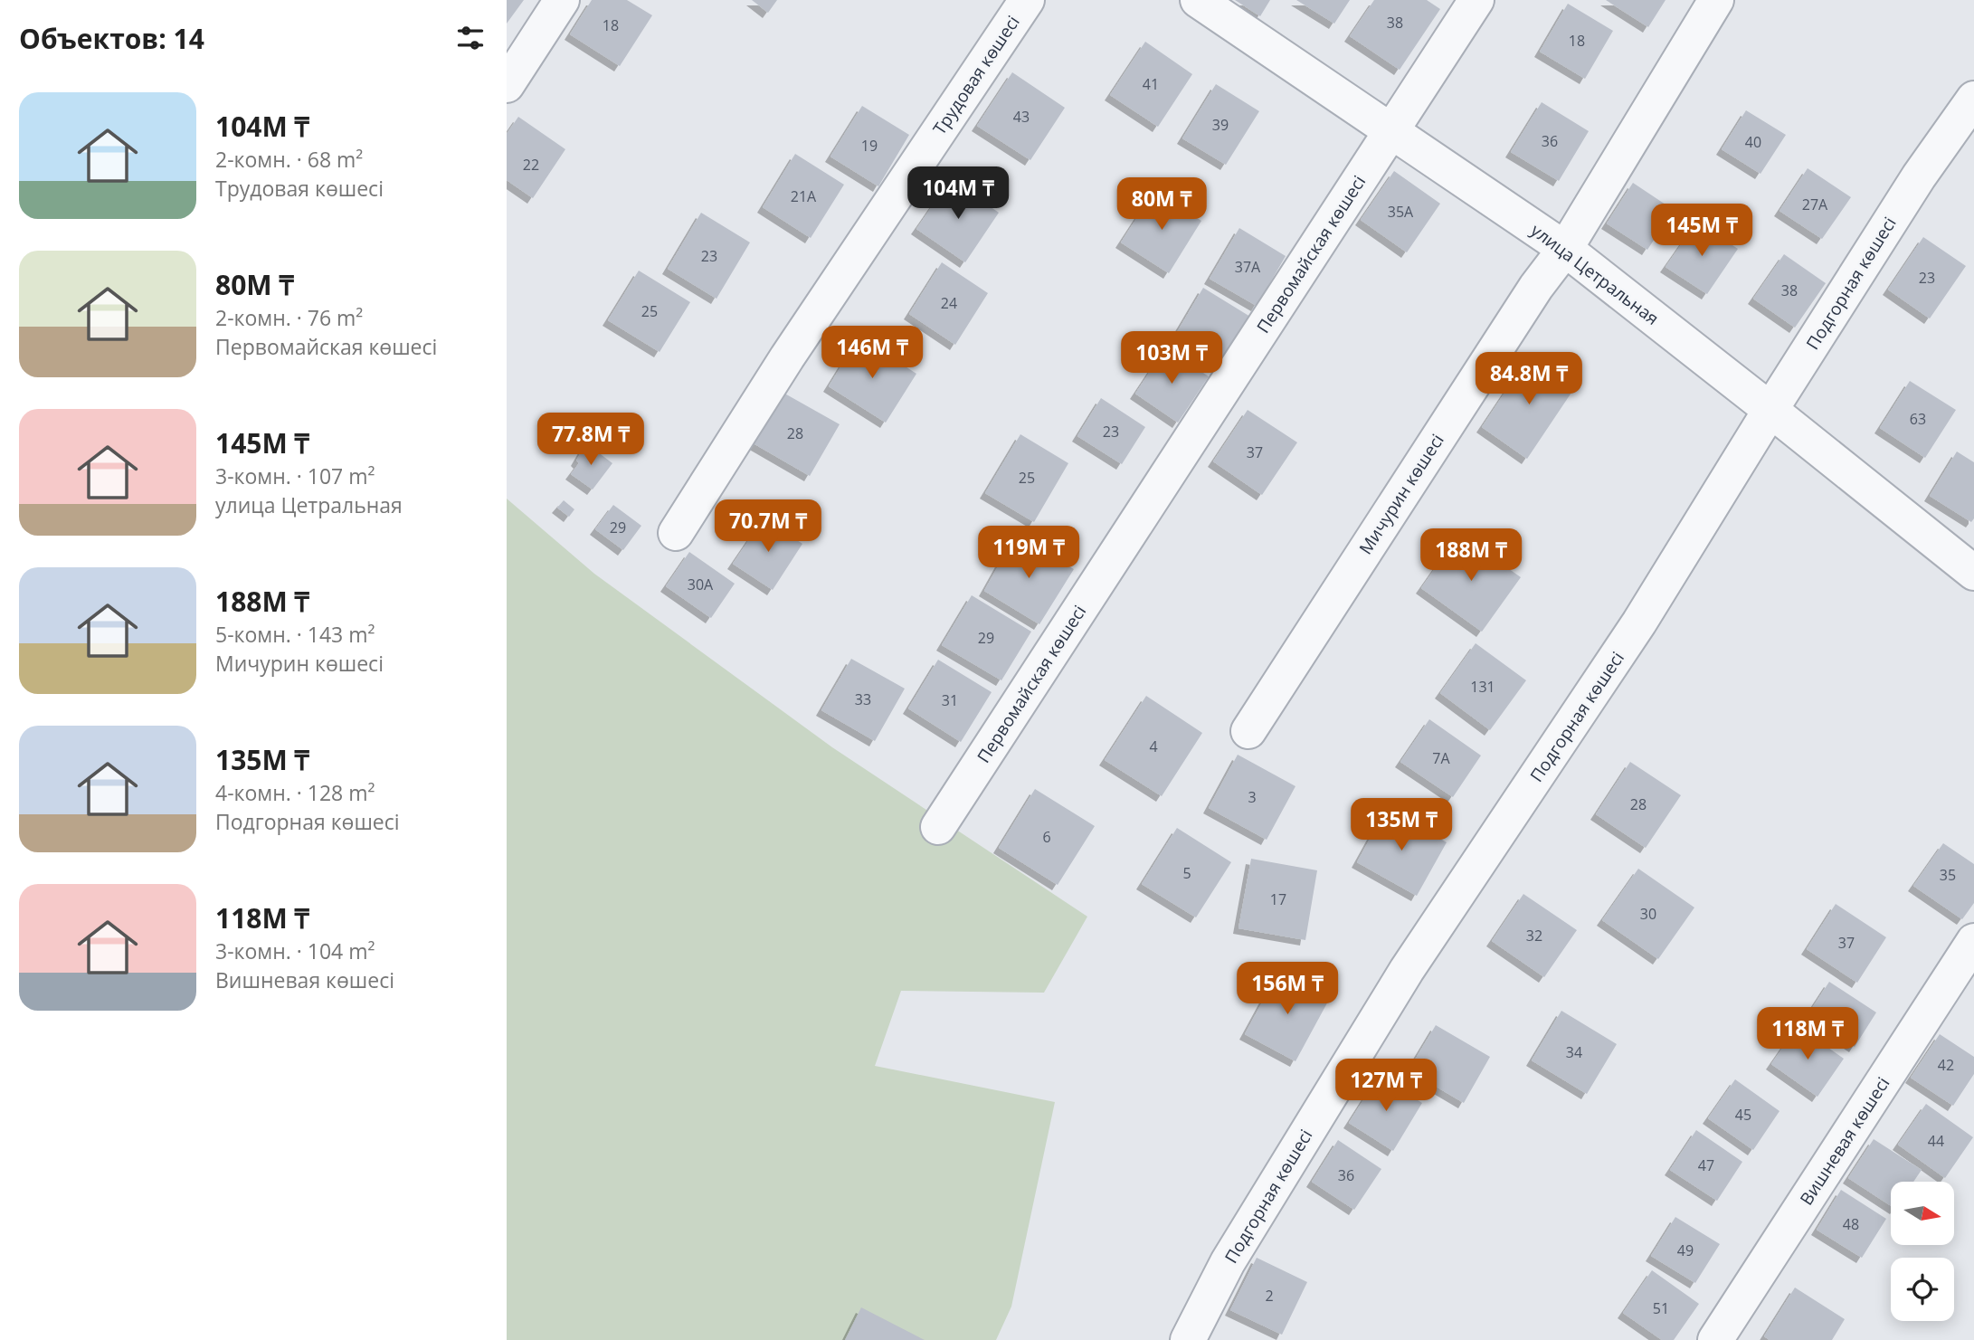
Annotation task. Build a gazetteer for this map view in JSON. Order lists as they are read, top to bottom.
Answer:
{
  "streets": {
    "street": [
      "Трудовая көшесі",
      "Первомайская көшесі",
      "улица Цетральная",
      "Подгорная көшесі",
      "Мичурин көшесі",
      "Вишневая көшесі"
    ]
  },
  "crossings": [
    ["Первомайская көшесі", "улица Цетральная"],
    ["улица Цетральная", "Подгорная көшесі"],
    ["улица Цетральная", "Мичурин көшесі"]
  ],
  "house_numbers": [
    "38",
    "18",
    "18",
    "41",
    "43",
    "39",
    "36",
    "40",
    "19",
    "22",
    "21А",
    "27А",
    "35А",
    "23",
    "37А",
    "23",
    "38",
    "24",
    "25",
    "63",
    "23",
    "28",
    "37",
    "25",
    "29",
    "30А",
    "29",
    "131",
    "33",
    "31",
    "4",
    "7А",
    "3",
    "28",
    "6",
    "5",
    "35",
    "17",
    "30",
    "32",
    "37",
    "34",
    "42",
    "45",
    "44",
    "47",
    "36",
    "48",
    "49",
    "2",
    "51"
  ],
  "north": "right",
  "page": {
    "heading": "Объектов: 14",
    "list": [
      {
        "name": "104M ₸",
        "note": "2-комн. · 68 m² · Трудовая көшесі"
      },
      {
        "name": "80M ₸",
        "note": "2-комн. · 76 m² · Первомайская көшесі"
      },
      {
        "name": "145M ₸",
        "note": "3-комн. · 107 m² · улица Цетральная"
      },
      {
        "name": "188M ₸",
        "note": "5-комн. · 143 m² · Мичурин көшесі"
      },
      {
        "name": "135M ₸",
        "note": "4-комн. · 128 m² · Подгорная көшесі"
      },
      {
        "name": "118M ₸",
        "note": "3-комн. · 104 m² · Вишневая көшесі"
      }
    ],
    "price": [
      "104M ₸",
      "80M ₸",
      "145M ₸",
      "146M ₸",
      "103M ₸",
      "84.8M ₸",
      "77.8M ₸",
      "70.7M ₸",
      "119M ₸",
      "188M ₸",
      "135M ₸",
      "156M ₸",
      "118M ₸",
      "127M ₸"
    ]
  }
}
